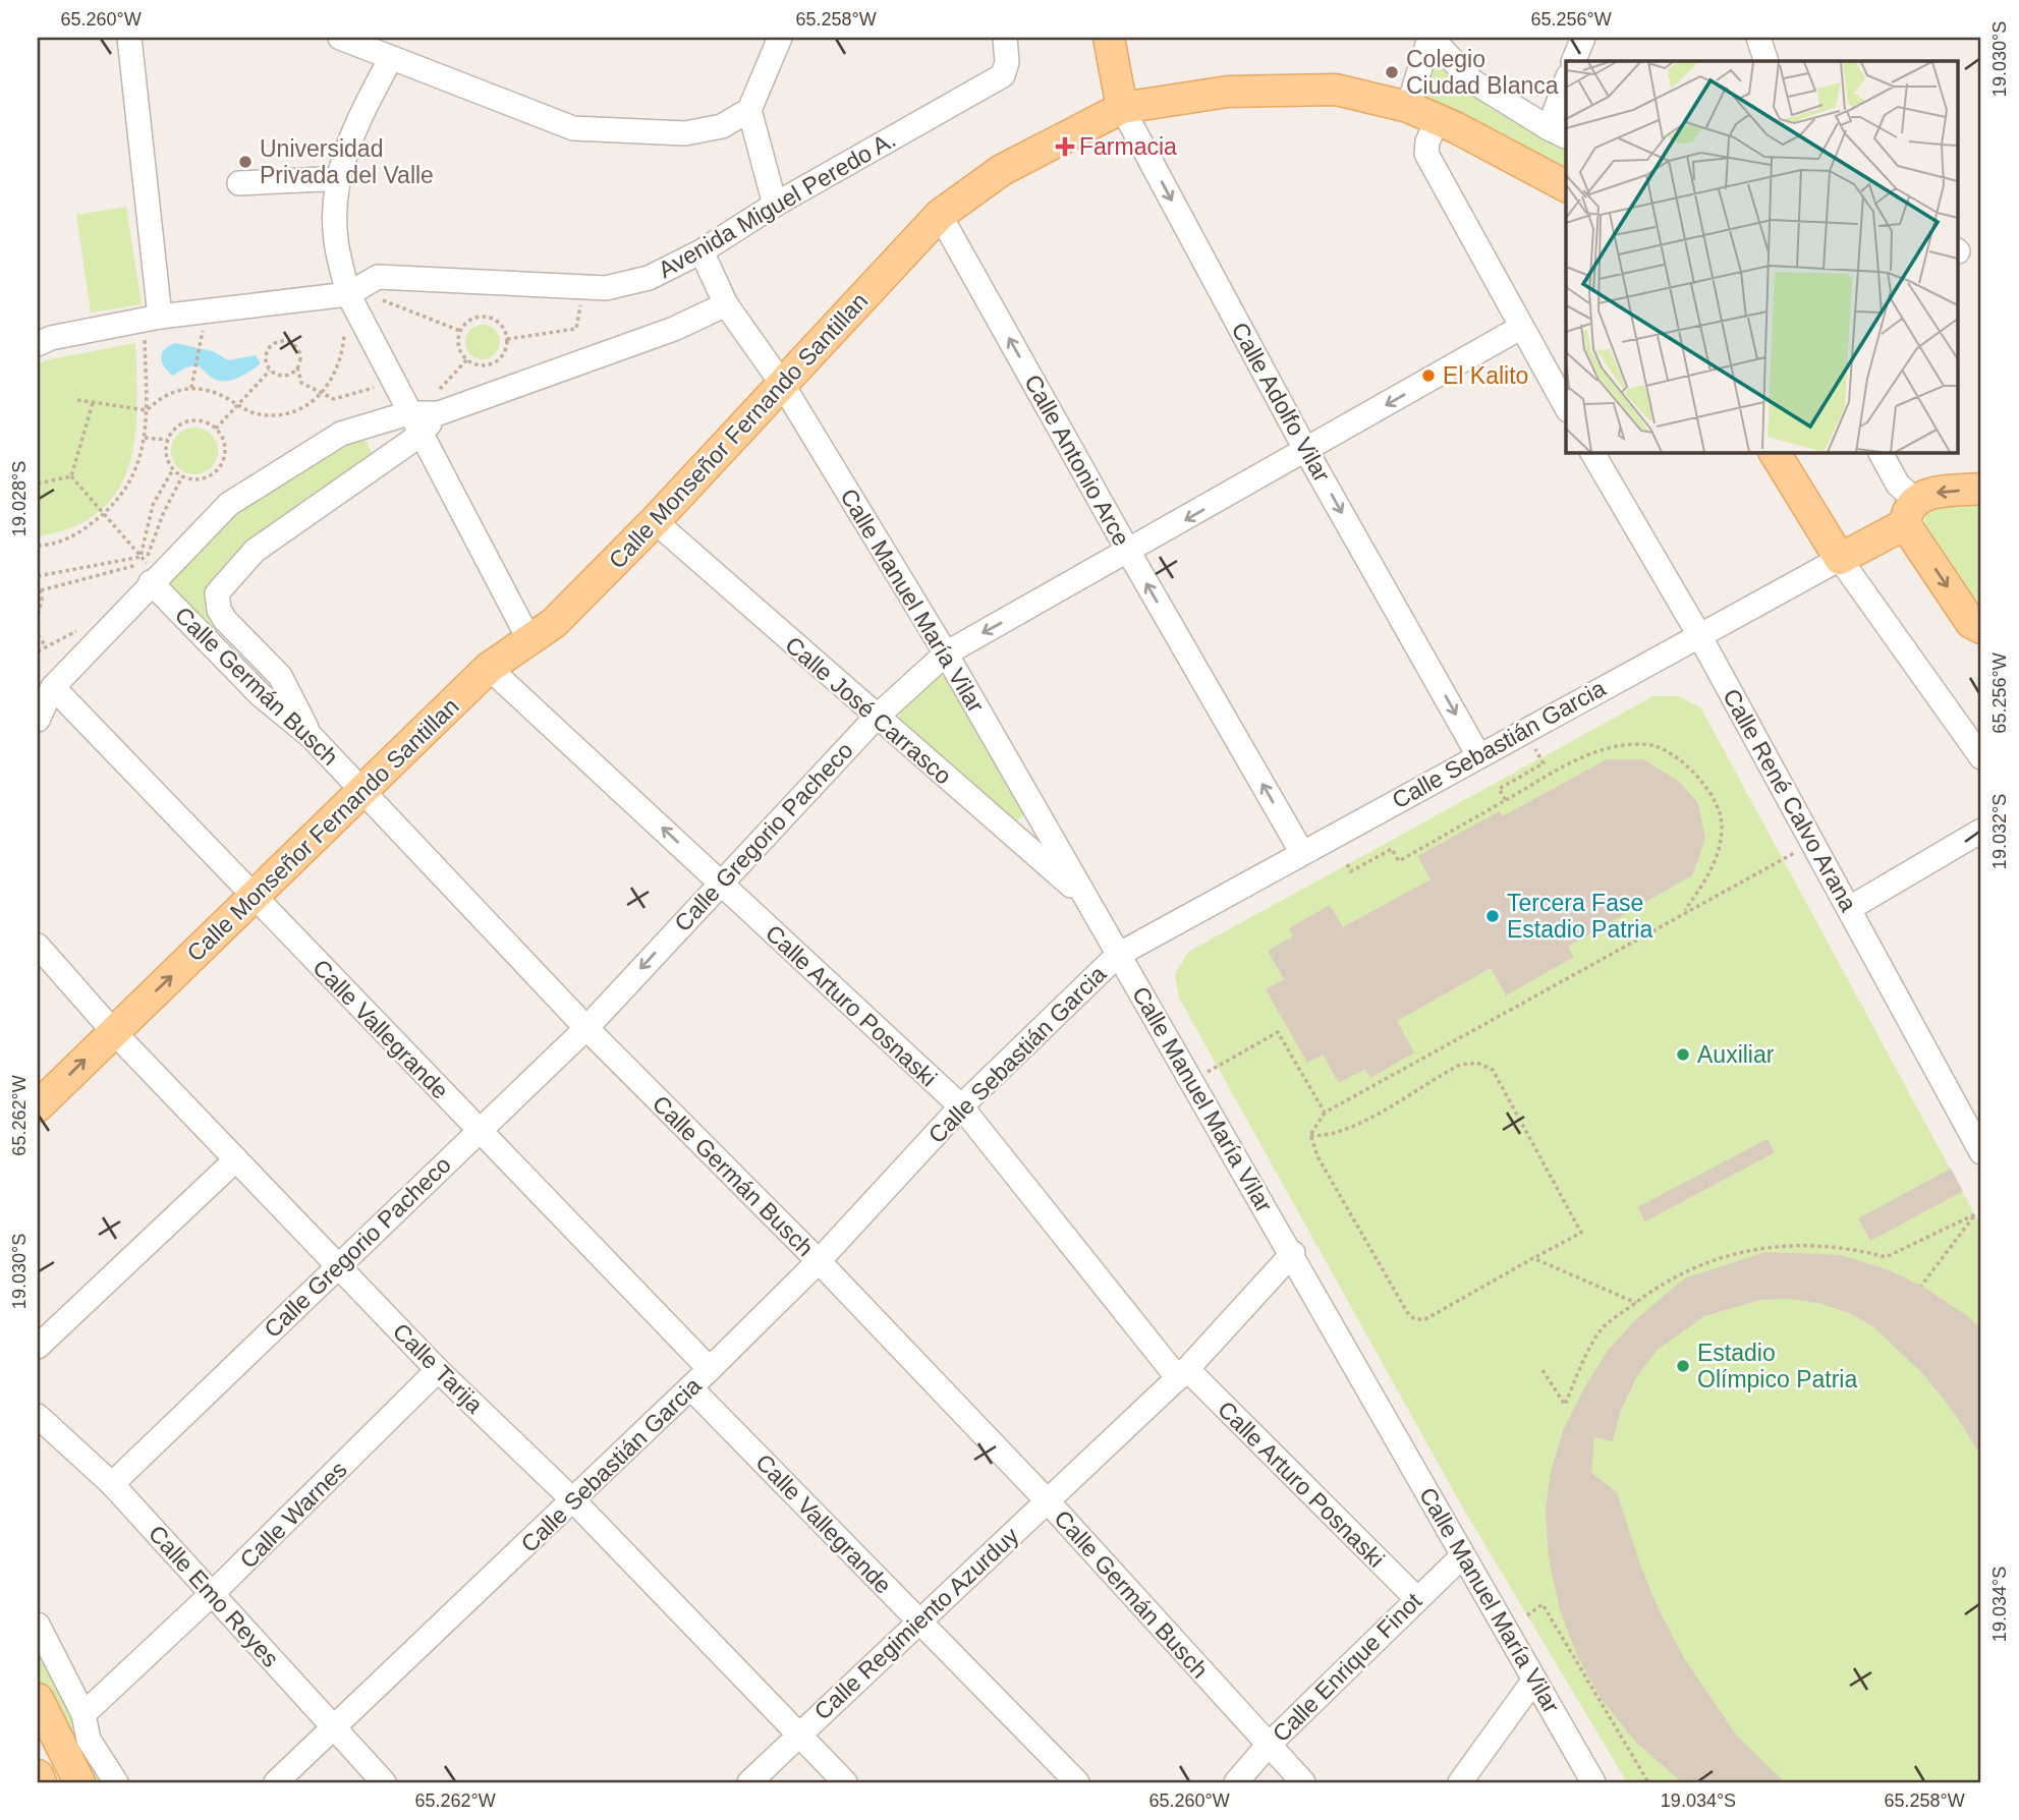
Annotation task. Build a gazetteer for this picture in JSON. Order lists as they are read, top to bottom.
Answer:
{
  "streets": {
    "main road": ["Calle Adolfo Vilar", "Calle Monseñor Fernando Santillan", "Calle Sebastián Garcia"],
    "street": [
      "Avenida Miguel Peredo A.",
      "Calle Antonio Arce",
      "Calle Manuel María Vilar",
      "Calle Germán Busch",
      "Calle José Carrasco",
      "Calle René Calvo Arana",
      "Calle Gregorio Pacheco",
      "Calle Arturo Posnaski",
      "Calle Vallegrande",
      "Calle Tarija",
      "Calle Warnes",
      "Calle Emo Reyes",
      "Calle Regimiento Azurduy",
      "Calle Enrique Finot"
    ]
  },
  "crossings": [
    ["Avenida Miguel Peredo A.", "Calle Manuel María Vilar"],
    ["Calle Adolfo Vilar", "Calle Monseñor Fernando Santillan"],
    ["Calle Adolfo Vilar", "Calle Sebastián Garcia"],
    ["Calle Adolfo Vilar", "Calle Gregorio Pacheco"],
    ["Calle Monseñor Fernando Santillan", "Calle Antonio Arce"],
    ["Calle Monseñor Fernando Santillan", "Calle Manuel María Vilar"],
    ["Calle Monseñor Fernando Santillan", "Calle Germán Busch"],
    ["Calle Monseñor Fernando Santillan", "Calle José Carrasco"],
    ["Calle Monseñor Fernando Santillan", "Calle Arturo Posnaski"],
    ["Calle Monseñor Fernando Santillan", "Calle Vallegrande"],
    ["Calle Monseñor Fernando Santillan", "Calle Tarija"],
    ["Calle Antonio Arce", "Calle Sebastián Garcia"],
    ["Calle Antonio Arce", "Calle Gregorio Pacheco"],
    ["Calle Manuel María Vilar", "Calle José Carrasco"],
    ["Calle Manuel María Vilar", "Calle Sebastián Garcia"],
    ["Calle Manuel María Vilar", "Calle Gregorio Pacheco"],
    ["Calle Manuel María Vilar", "Calle Regimiento Azurduy"],
    ["Calle Manuel María Vilar", "Calle Enrique Finot"],
    ["Calle Germán Busch", "Calle Sebastián Garcia"],
    ["Calle Germán Busch", "Calle Gregorio Pacheco"],
    ["Calle Germán Busch", "Calle Regimiento Azurduy"],
    ["Calle Germán Busch", "Calle Enrique Finot"],
    ["Calle José Carrasco", "Calle Gregorio Pacheco"],
    ["Calle Sebastián Garcia", "Calle René Calvo Arana"],
    ["Calle Sebastián Garcia", "Calle Arturo Posnaski"],
    ["Calle Sebastián Garcia", "Calle Vallegrande"],
    ["Calle Sebastián Garcia", "Calle Tarija"],
    ["Calle Sebastián Garcia", "Calle Emo Reyes"],
    ["Calle Gregorio Pacheco", "Calle Arturo Posnaski"],
    ["Calle Gregorio Pacheco", "Calle Vallegrande"],
    ["Calle Gregorio Pacheco", "Calle Tarija"],
    ["Calle Gregorio Pacheco", "Calle Emo Reyes"],
    ["Calle Arturo Posnaski", "Calle Regimiento Azurduy"],
    ["Calle Arturo Posnaski", "Calle Enrique Finot"],
    ["Calle Vallegrande", "Calle Regimiento Azurduy"],
    ["Calle Tarija", "Calle Warnes"],
    ["Calle Tarija", "Calle Regimiento Azurduy"],
    ["Calle Warnes", "Calle Emo Reyes"]
  ],
  "one_way": ["Calle Adolfo Vilar", "Calle Antonio Arce", "Calle Gregorio Pacheco"],
  "places": {
    "other": [
      "Colegio Ciudad Blanca",
      "Universidad Privada del Valle",
      "El Kalito",
      "Tercera Fase Estadio Patria",
      "Auxiliar",
      "Estadio Olímpico Patria"
    ],
    "health": ["Farmacia"]
  },
  "coordinates": [
    "65.260°W",
    "65.258°W",
    "65.256°W",
    "19.030°S",
    "19.028°S",
    "19.032°S",
    "65.262°W",
    "19.034°S"
  ]
}
